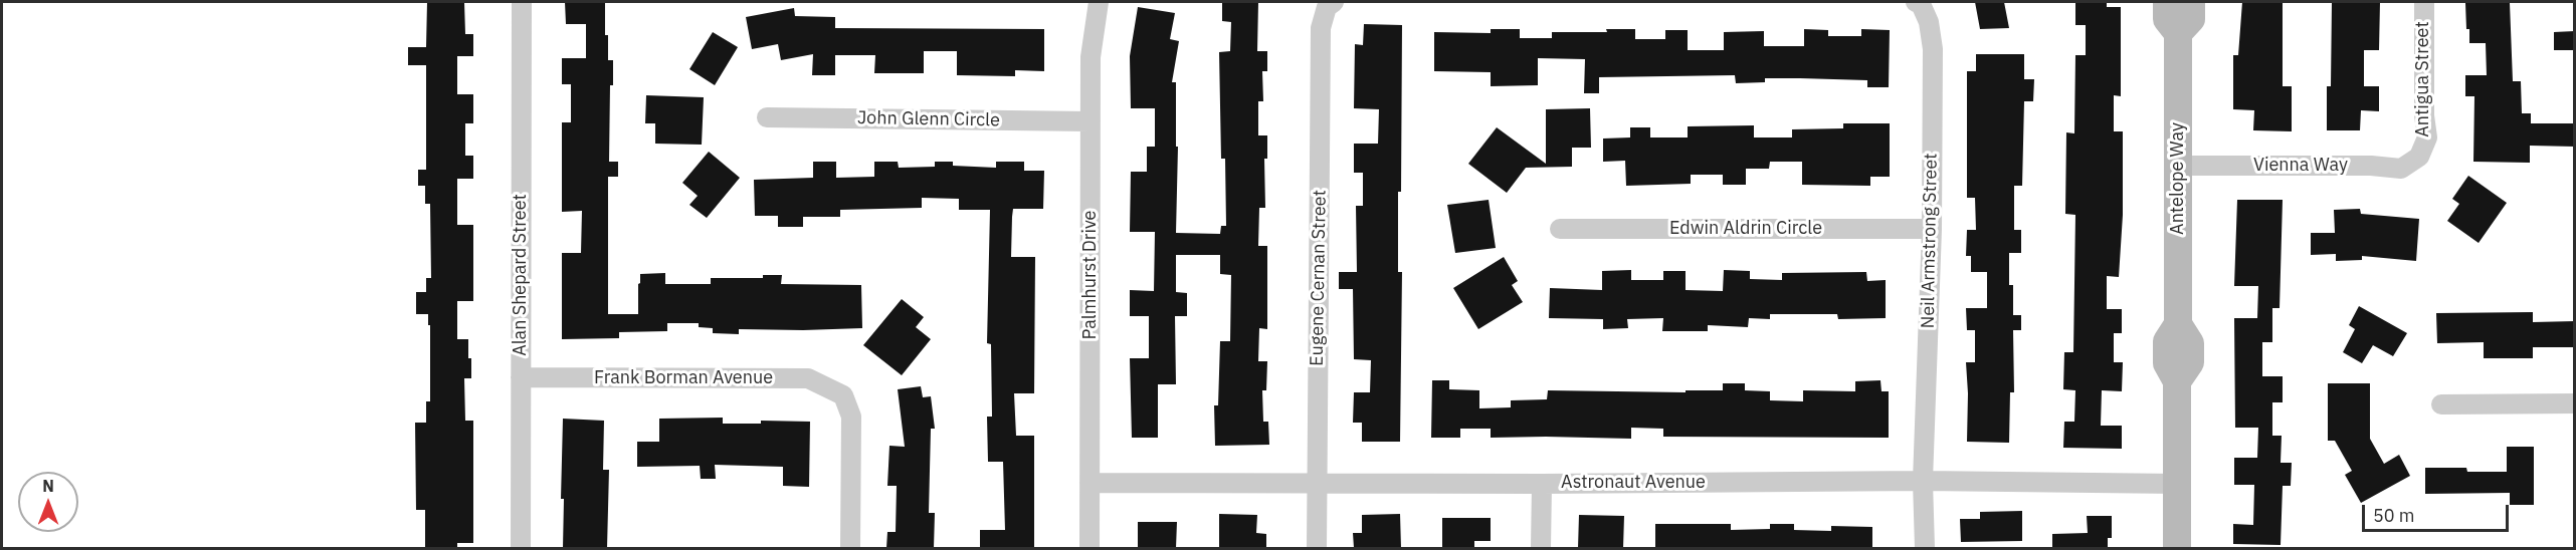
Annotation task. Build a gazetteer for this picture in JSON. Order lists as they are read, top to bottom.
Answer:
{
  "streets": {
    "street": [
      "Antigua Street",
      "John Glenn Circle",
      "Vienna Way",
      "Antelope Way",
      "Edwin Aldrin Circle",
      "Neil Armstrong Street",
      "Alan Shepard Street",
      "Palmhurst Drive",
      "Eugene Cernan Street",
      "Frank Borman Avenue",
      "Astronaut Avenue"
    ]
  },
  "crossings": [
    ["Antigua Street", "Vienna Way"],
    ["John Glenn Circle", "Palmhurst Drive"],
    ["Vienna Way", "Antelope Way"],
    ["Antelope Way", "Astronaut Avenue"],
    ["Edwin Aldrin Circle", "Neil Armstrong Street"],
    ["Neil Armstrong Street", "Astronaut Avenue"],
    ["Alan Shepard Street", "Frank Borman Avenue"],
    ["Palmhurst Drive", "Astronaut Avenue"],
    ["Eugene Cernan Street", "Astronaut Avenue"]
  ],
  "scale_bar": "50 m",
  "north": "top"
}
